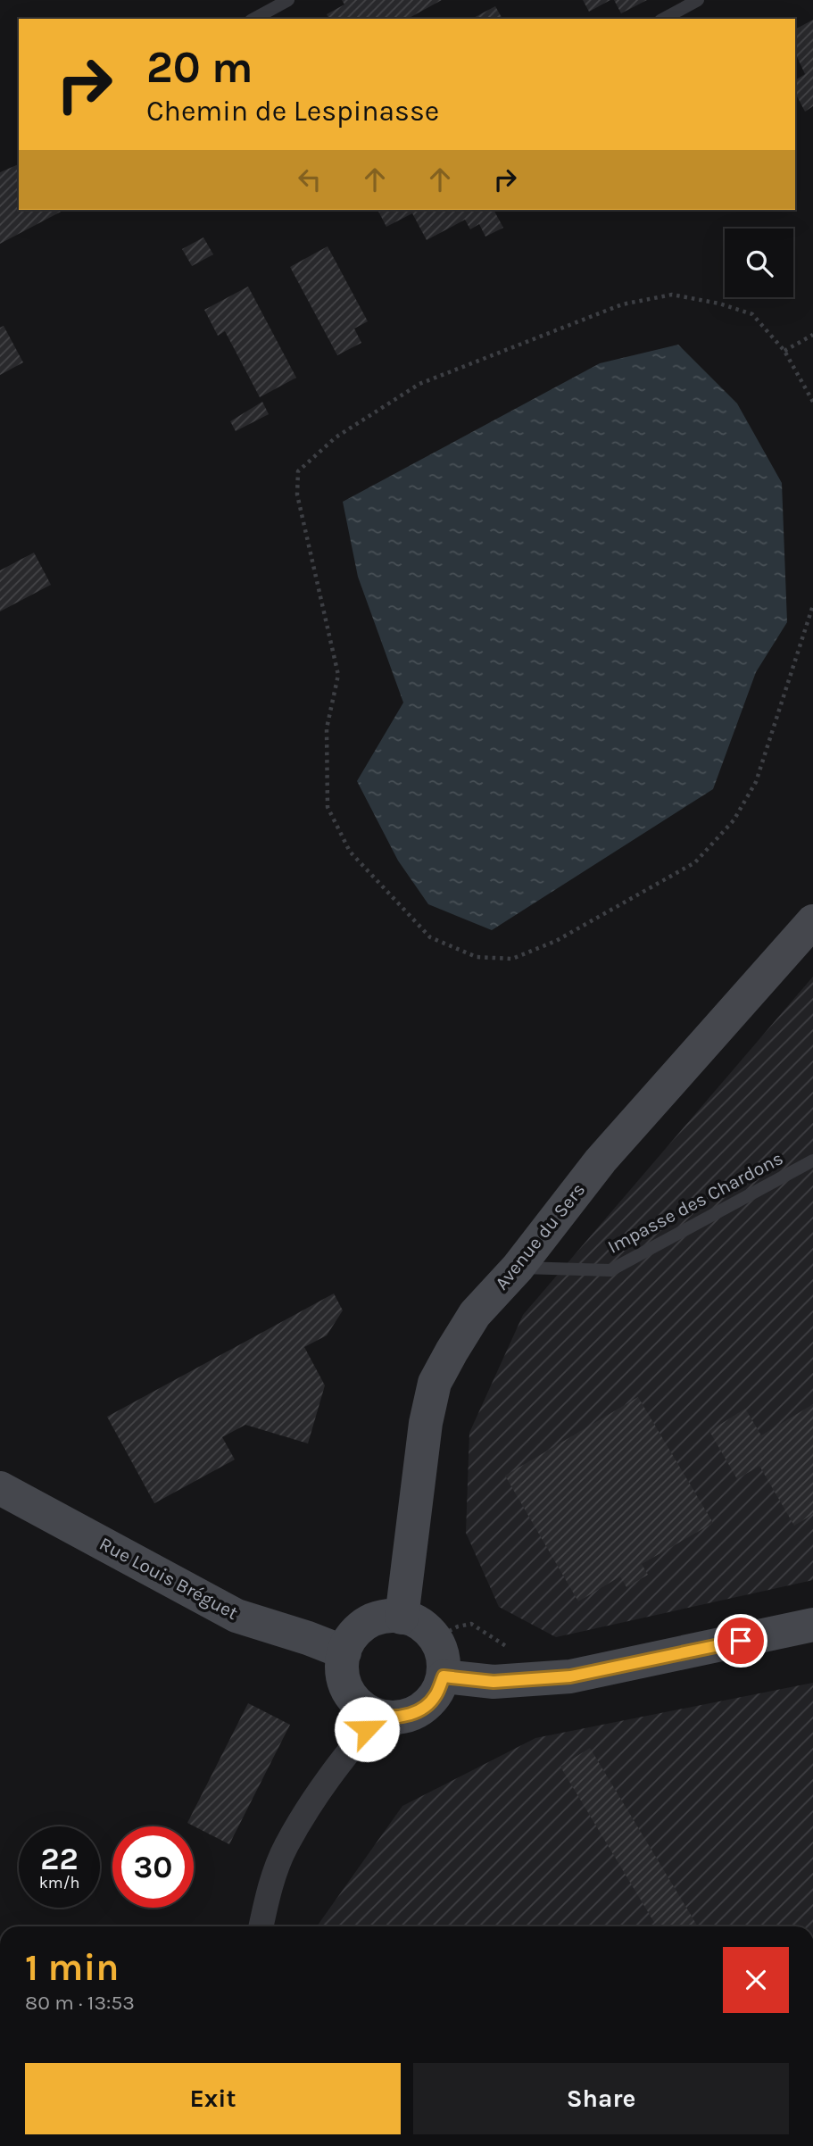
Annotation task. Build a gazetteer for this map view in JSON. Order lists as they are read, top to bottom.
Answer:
{
  "streets": {
    "street": ["Avenue du Sers", "Rue Louis Bréguet"],
    "lane": ["Impasse des Chardons"]
  },
  "crossings": [
    ["Impasse des Chardons", "Avenue du Sers"],
    ["Avenue du Sers", "Rue Louis Bréguet"]
  ],
  "page": {
    "turn": ["20 m", "Chemin de Lespinasse"],
    "speed": "22 km/h",
    "limit": "30",
    "heading": ["1 min", "80 m · 13:53"],
    "buttons": ["Exit", "Share"]
  }
}
